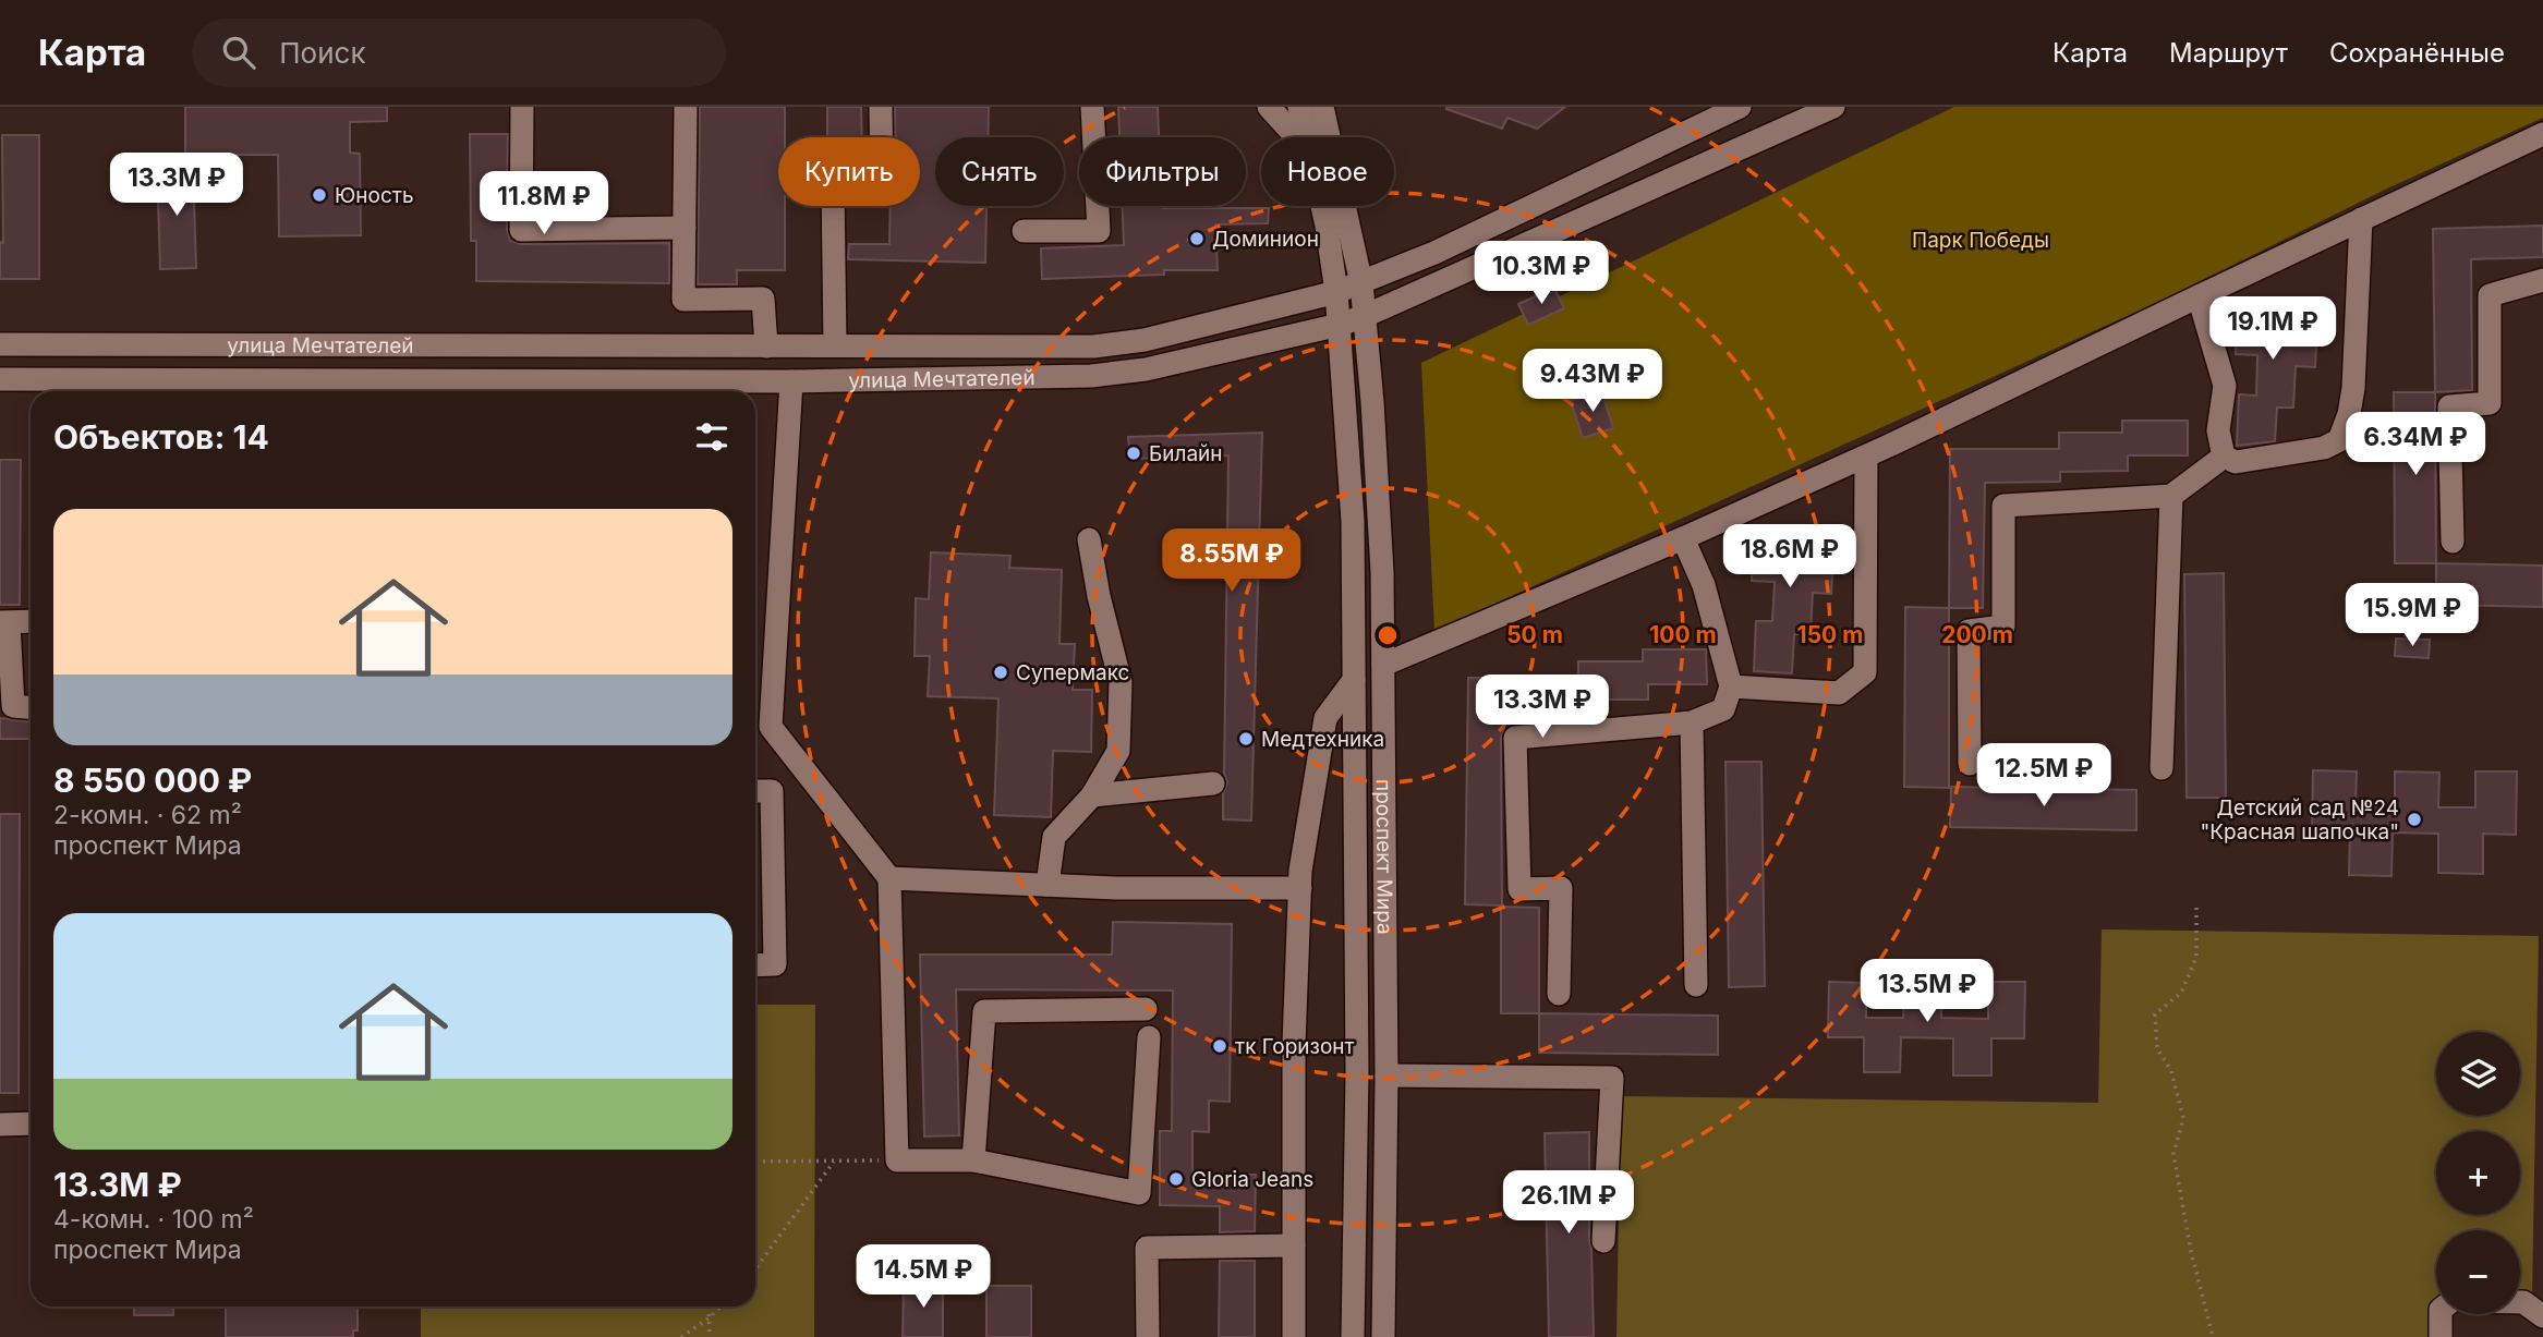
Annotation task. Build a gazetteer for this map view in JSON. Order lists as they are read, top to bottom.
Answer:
{
  "streets": {
    "street": ["улица Мечтателей", "проспект Мира"]
  },
  "crossings": [
    ["улица Мечтателей", "проспект Мира"]
  ],
  "parks": ["Парк Победы"],
  "places": [
    "Юность",
    "Доминион",
    "Билайн",
    "Супермакс",
    "Медтехника",
    "Детский сад №24 \"Красная шапочка\"",
    "тк Горизонт",
    "Gloria Jeans"
  ],
  "page": {
    "header": "Карта",
    "search": "Поиск",
    "nav": ["Карта", "Маршрут", "Сохранённые"],
    "chip": [
      "Купить",
      "Снять",
      "Фильтры",
      "Новое"
    ],
    "price": [
      "13.3M ₽",
      "11.8M ₽",
      "10.3M ₽",
      "19.1M ₽",
      "9.43M ₽",
      "6.34M ₽",
      "18.6M ₽",
      "8.55M ₽",
      "15.9M ₽",
      "13.3M ₽",
      "12.5M ₽",
      "13.5M ₽",
      "26.1M ₽",
      "14.5M ₽"
    ],
    "heading": "Объектов: 14",
    "list": [
      {
        "name": "8 550 000 ₽",
        "note": "2-комн. · 62 m² · проспект Мира"
      },
      {
        "name": "13.3M ₽",
        "note": "4-комн. · 100 m² · проспект Мира"
      }
    ],
    "map_buttons": ["+", "−"]
  },
  "rings": [
    "50 m",
    "100 m",
    "150 m",
    "200 m"
  ]
}
